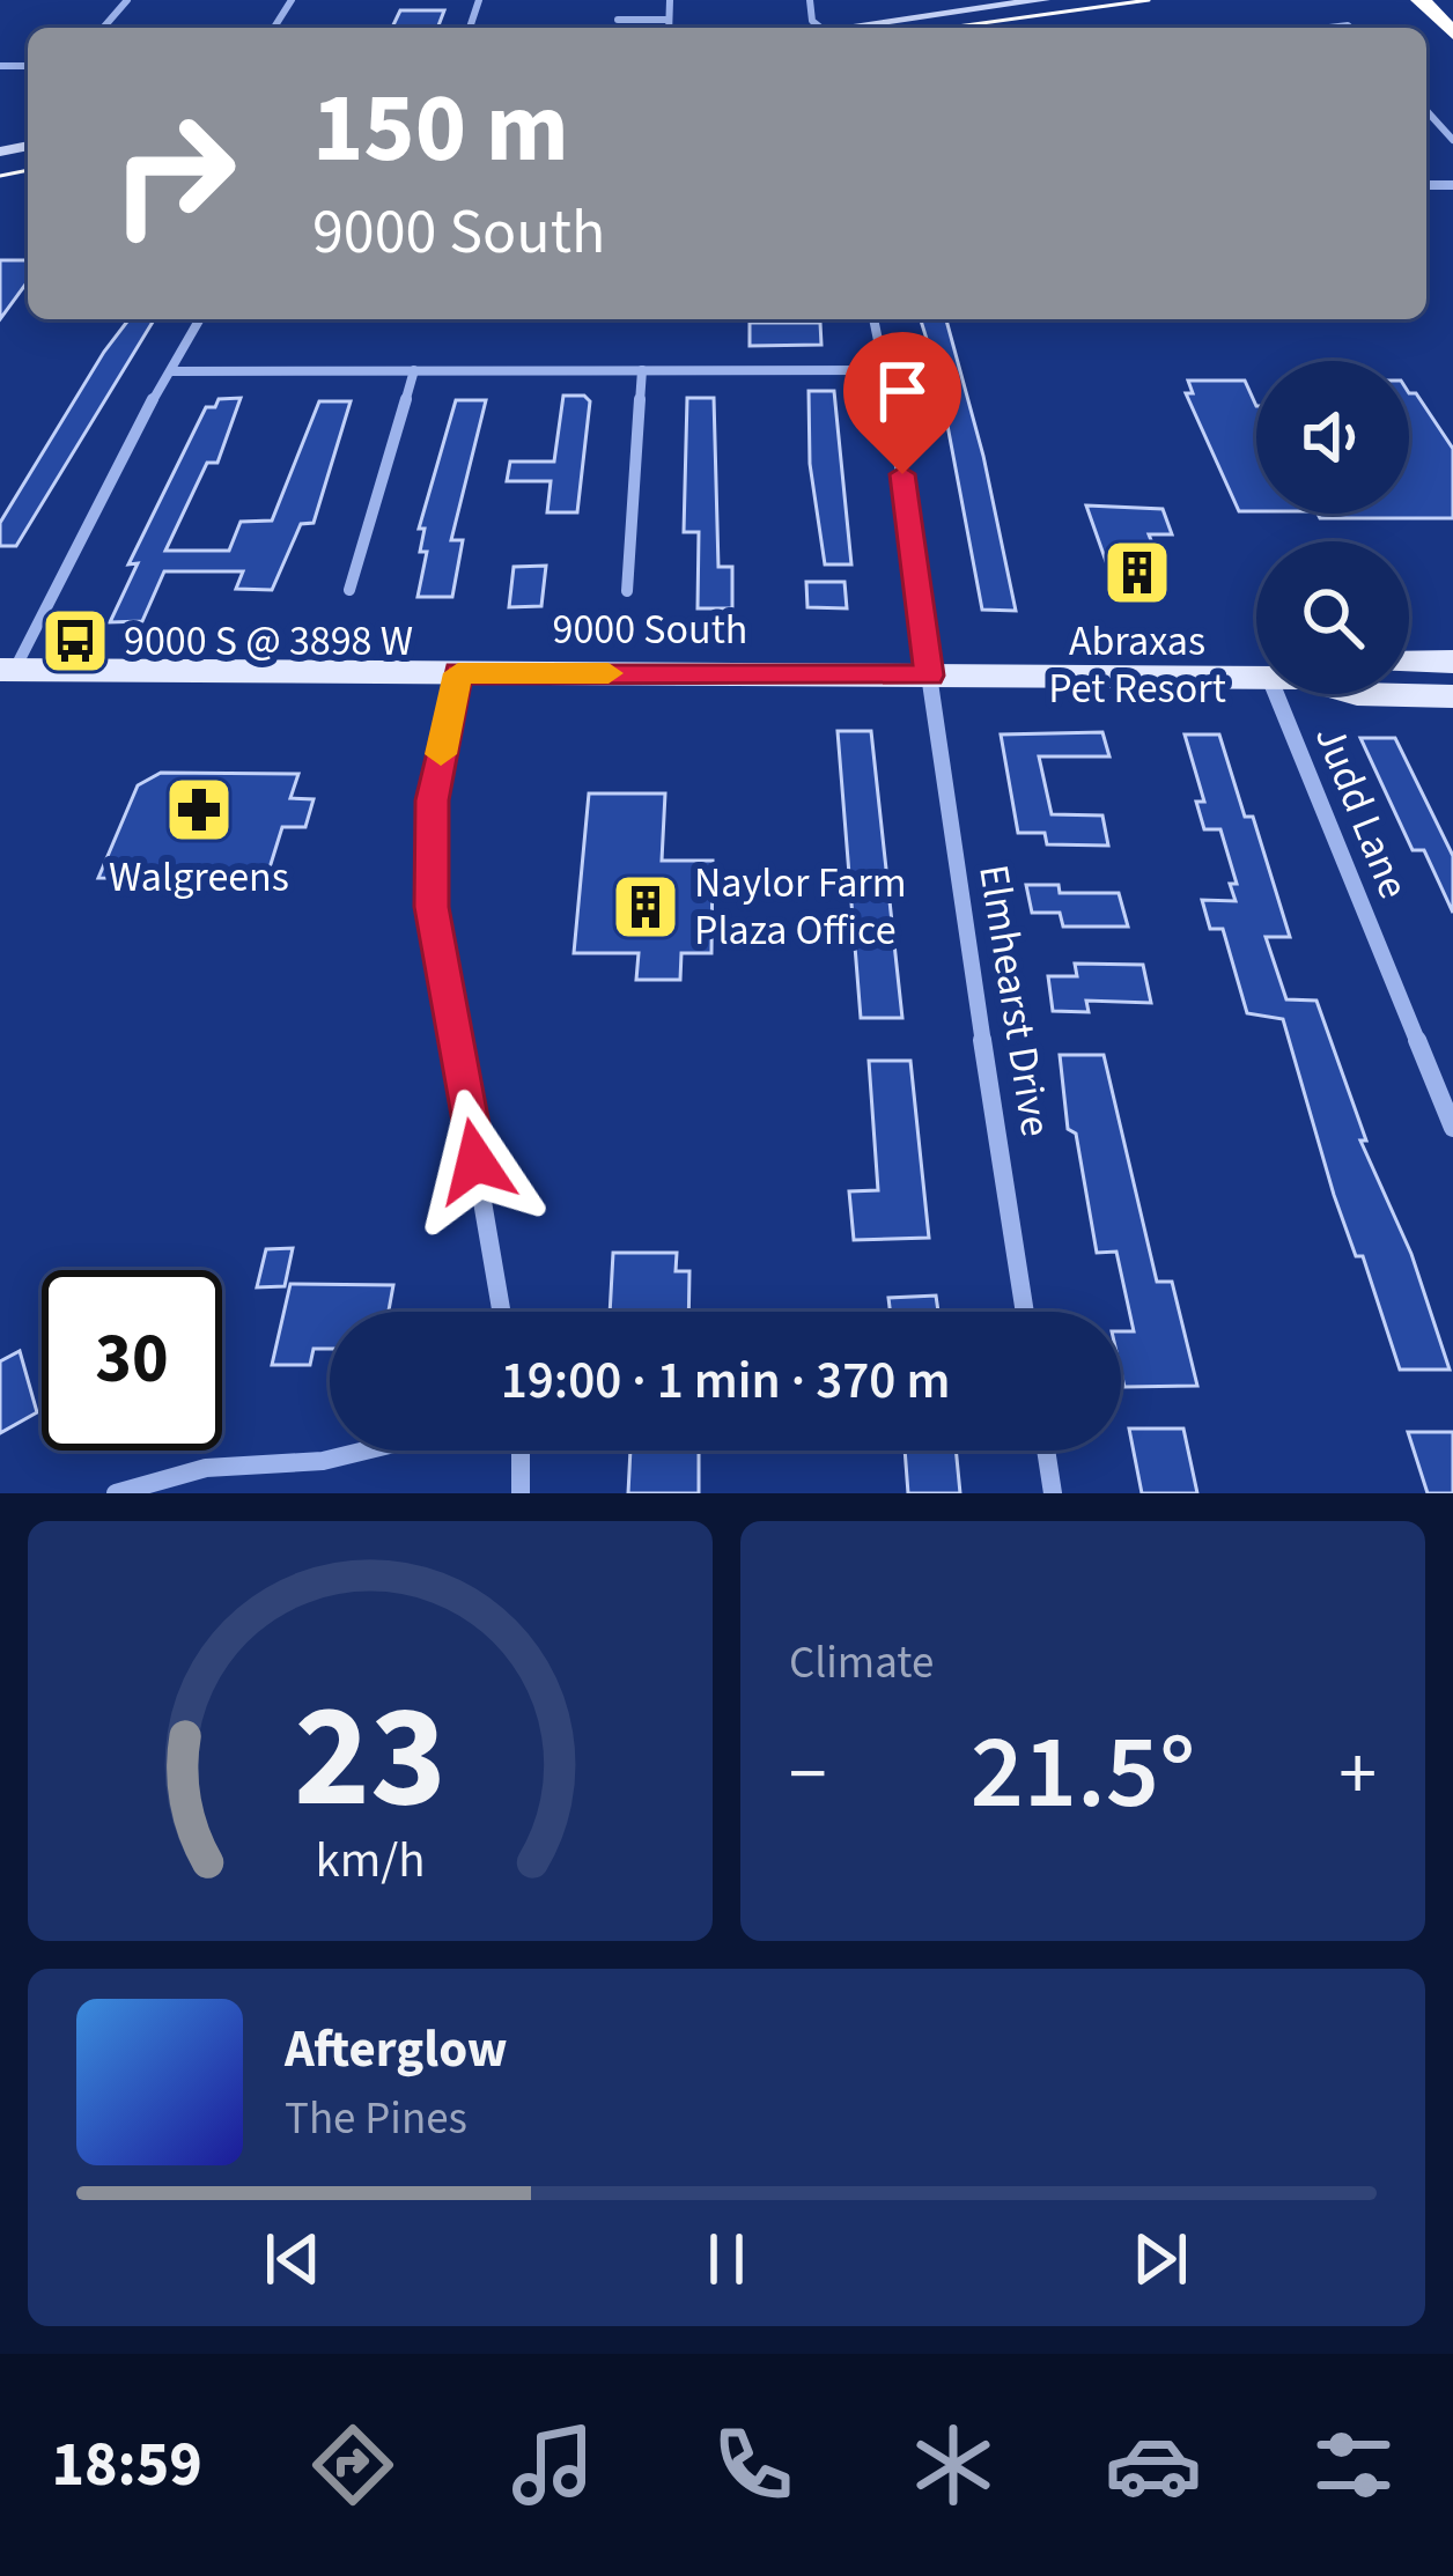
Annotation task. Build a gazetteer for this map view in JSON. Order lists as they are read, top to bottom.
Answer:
{
  "streets": {
    "main road": ["9000 South"],
    "street": ["Judd Lane", "Elmhearst Drive"]
  },
  "crossings": [
    ["9000 South", "Elmhearst Drive"]
  ],
  "places": {
    "building": ["Abraxas Pet Resort", "Naylor Farm Plaza Office"],
    "bus stop": ["9000 S @ 3898 W"],
    "pharmacy": ["Walgreens"]
  },
  "page": {
    "turn": ["150 m", "9000 South"],
    "limit": "30",
    "trip": "19:00 · 1 min · 370 m",
    "tile": "Climate",
    "heat": ["−", "21.5°", "+"],
    "song": ["Afterglow", "The Pines"],
    "tabs": "18:59",
    "gauge": ["23", "km/h"]
  }
}
